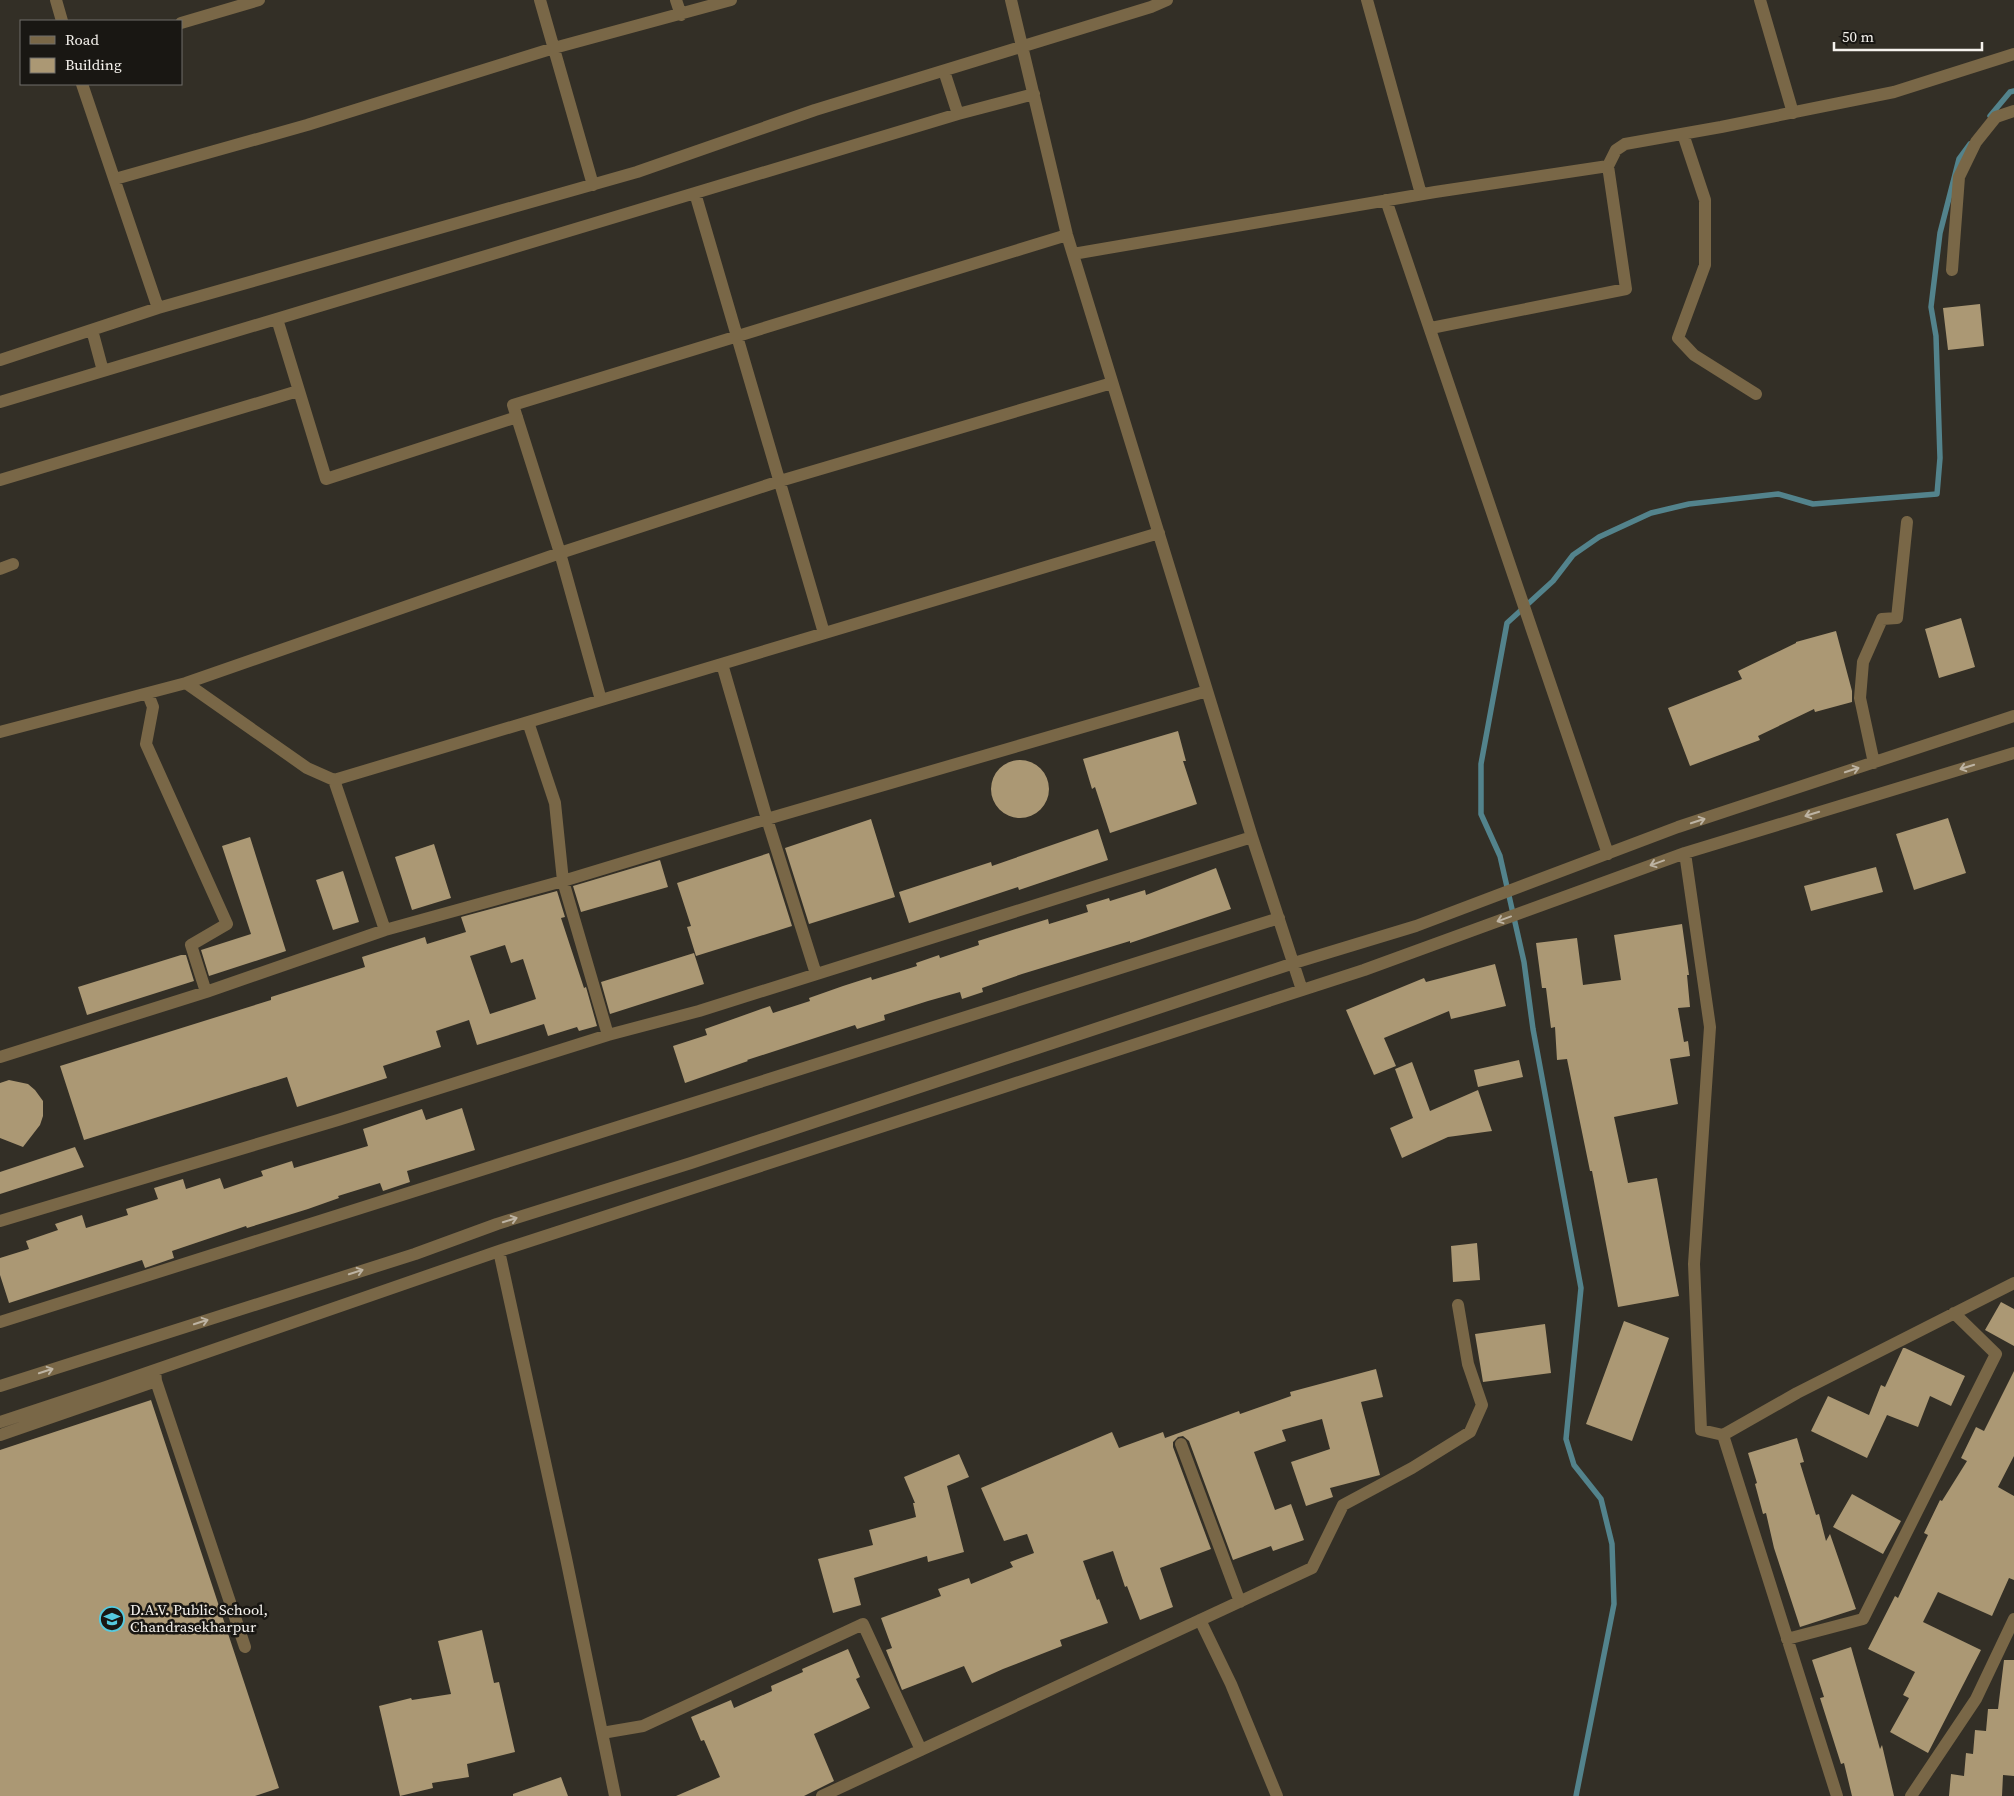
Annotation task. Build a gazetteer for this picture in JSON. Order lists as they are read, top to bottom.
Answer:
{
  "places": {
    "school or university": ["D.A.V. Public School, Chandrasekharpur"]
  },
  "legend": ["Road", "Building"],
  "scale_bar": "50 m"
}
